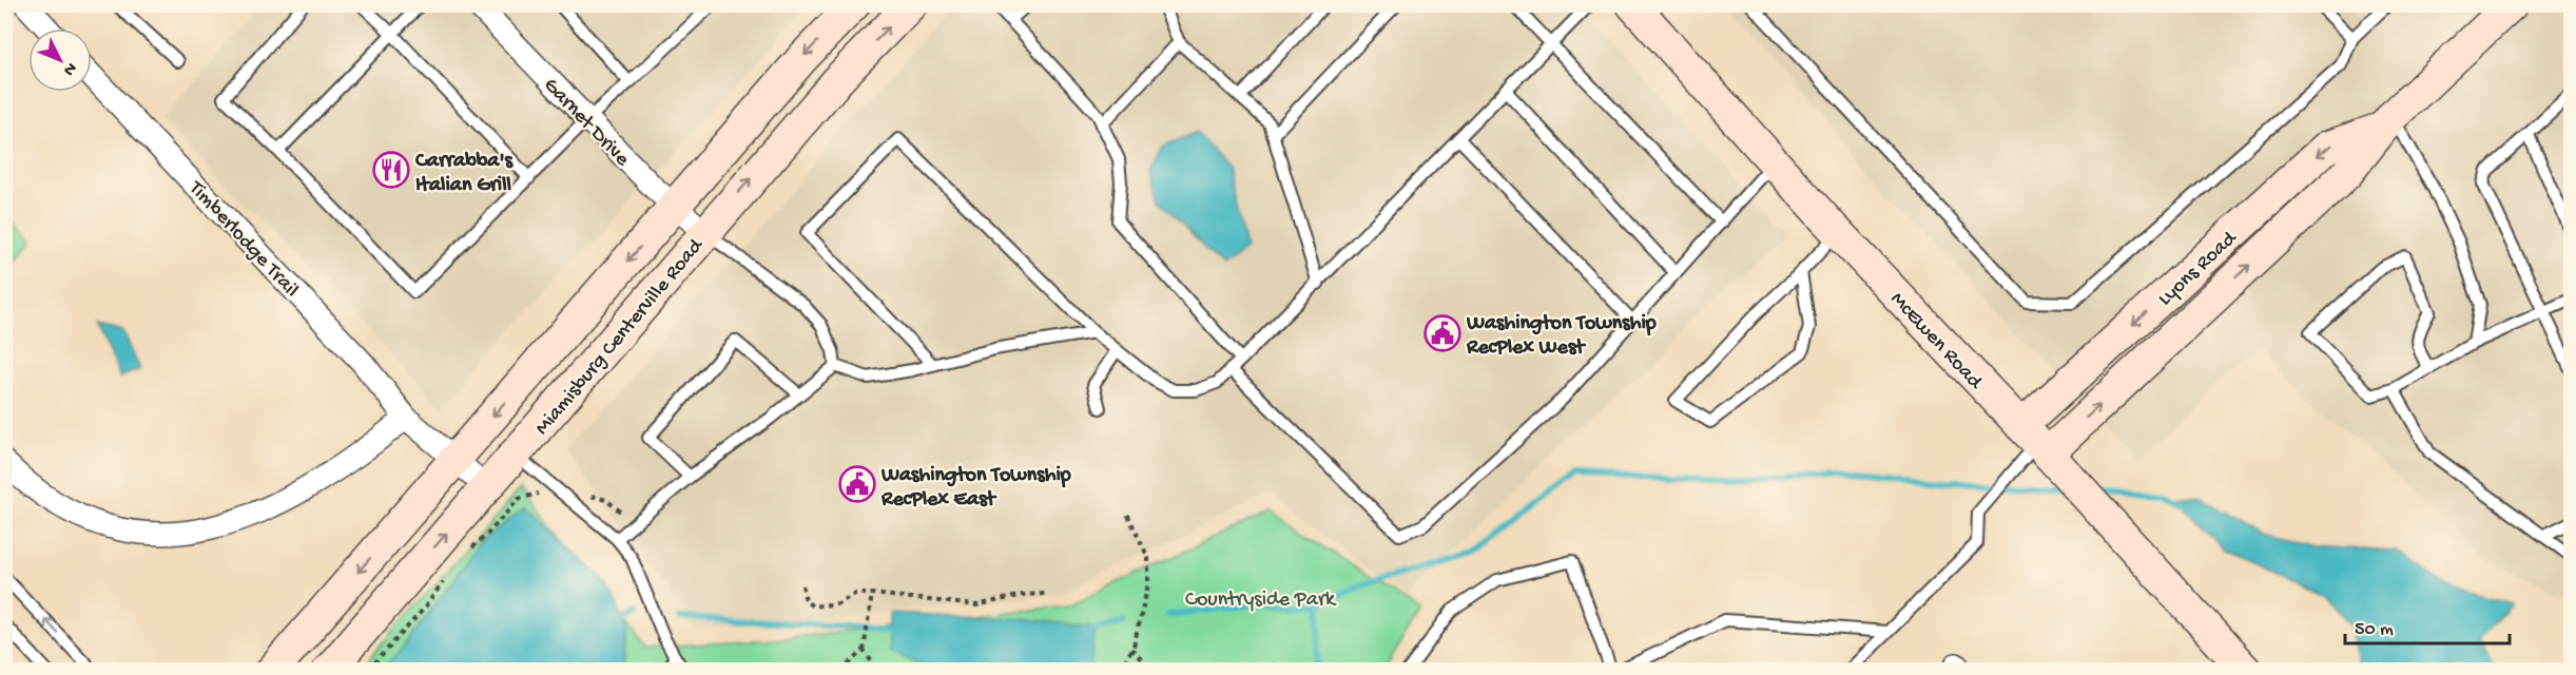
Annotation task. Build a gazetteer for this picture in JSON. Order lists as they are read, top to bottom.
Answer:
{
  "streets": {
    "main road": ["Lyons Road", "Miamisburg Centerville Road", "McEwen Road"],
    "street": ["Garnet Drive", "Timberlodge Trail"]
  },
  "crossings": [
    ["Garnet Drive", "Miamisburg Centerville Road"],
    ["Timberlodge Trail", "Miamisburg Centerville Road"],
    ["Lyons Road", "McEwen Road"]
  ],
  "parks": ["Countryside Park"],
  "places": {
    "restaurant": ["Carrabba's Italian Grill"],
    "public building": ["Washington Township RecPlex West", "Washington Township RecPlex East"]
  },
  "scale_bar": "50 m",
  "north": "bottom right"
}
